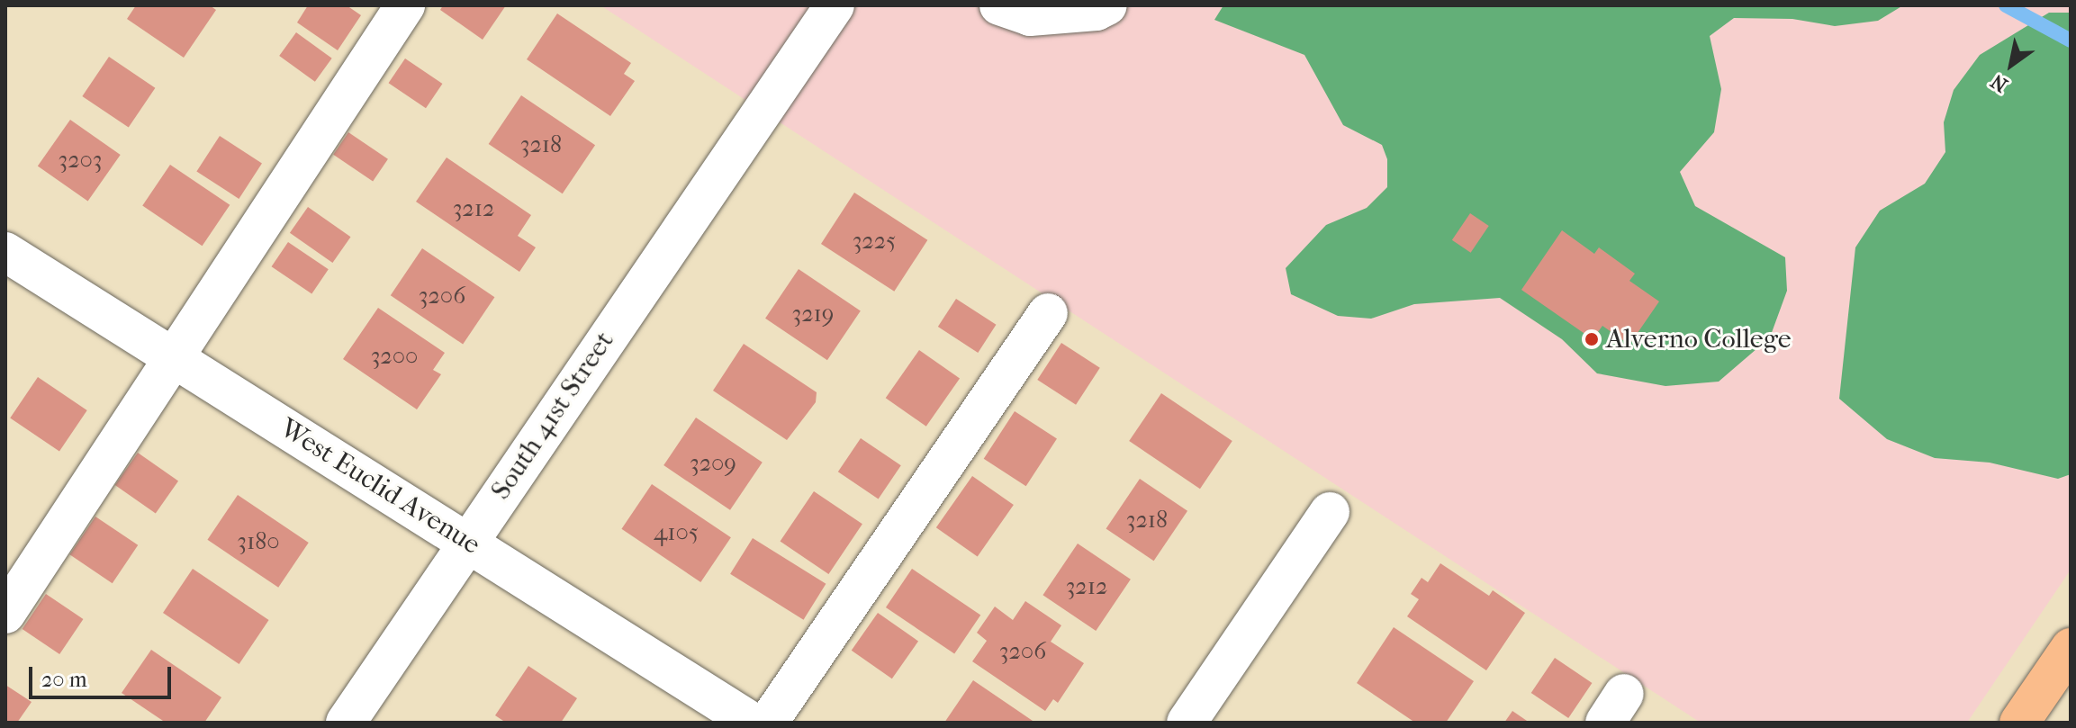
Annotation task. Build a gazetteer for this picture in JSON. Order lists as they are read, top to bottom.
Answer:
{
  "streets": {
    "street": ["South 41st Street", "West Euclid Avenue"]
  },
  "crossings": [
    ["South 41st Street", "West Euclid Avenue"]
  ],
  "places": ["Alverno College"],
  "house_numbers": [
    "3218",
    "3203",
    "3212",
    "3225",
    "3206",
    "3219",
    "3200",
    "3209",
    "3218",
    "4105",
    "3180",
    "3212",
    "3206"
  ],
  "scale_bar": "20 m",
  "north": "bottom left"
}
